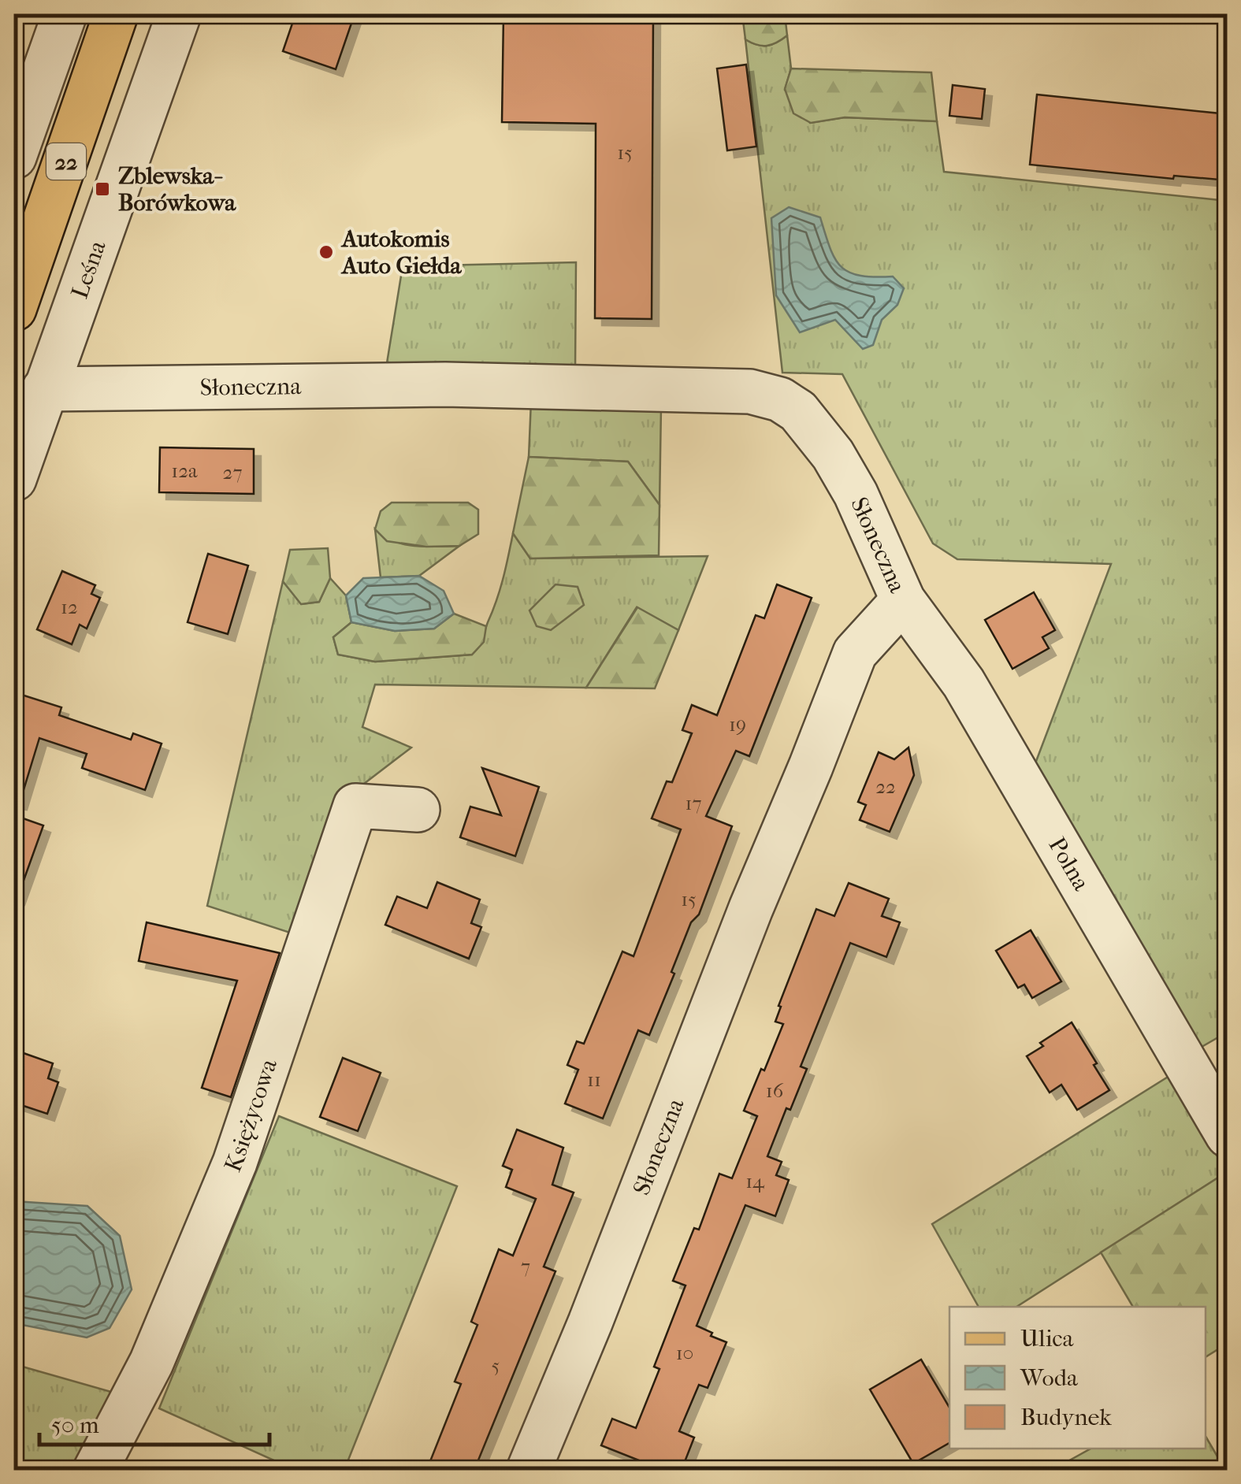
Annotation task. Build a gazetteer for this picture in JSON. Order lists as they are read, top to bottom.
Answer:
{
  "streets": {
    "main road": ["22"],
    "street": [
      "Leśna",
      "Słoneczna",
      "Polna",
      "Księżycowa"
    ]
  },
  "crossings": [
    ["Leśna", "Słoneczna"],
    ["Słoneczna", "Polna"]
  ],
  "places": {
    "transit": ["Zblewska- Borówkowa"],
    "other": ["Autokomis Auto Giełda"]
  },
  "house_numbers": [
    "15",
    "12a",
    "27",
    "12",
    "19",
    "22",
    "17",
    "15",
    "11",
    "16",
    "14",
    "7",
    "10",
    "5"
  ],
  "legend": ["Ulica", "Woda", "Budynek"],
  "scale_bar": "50 m"
}
